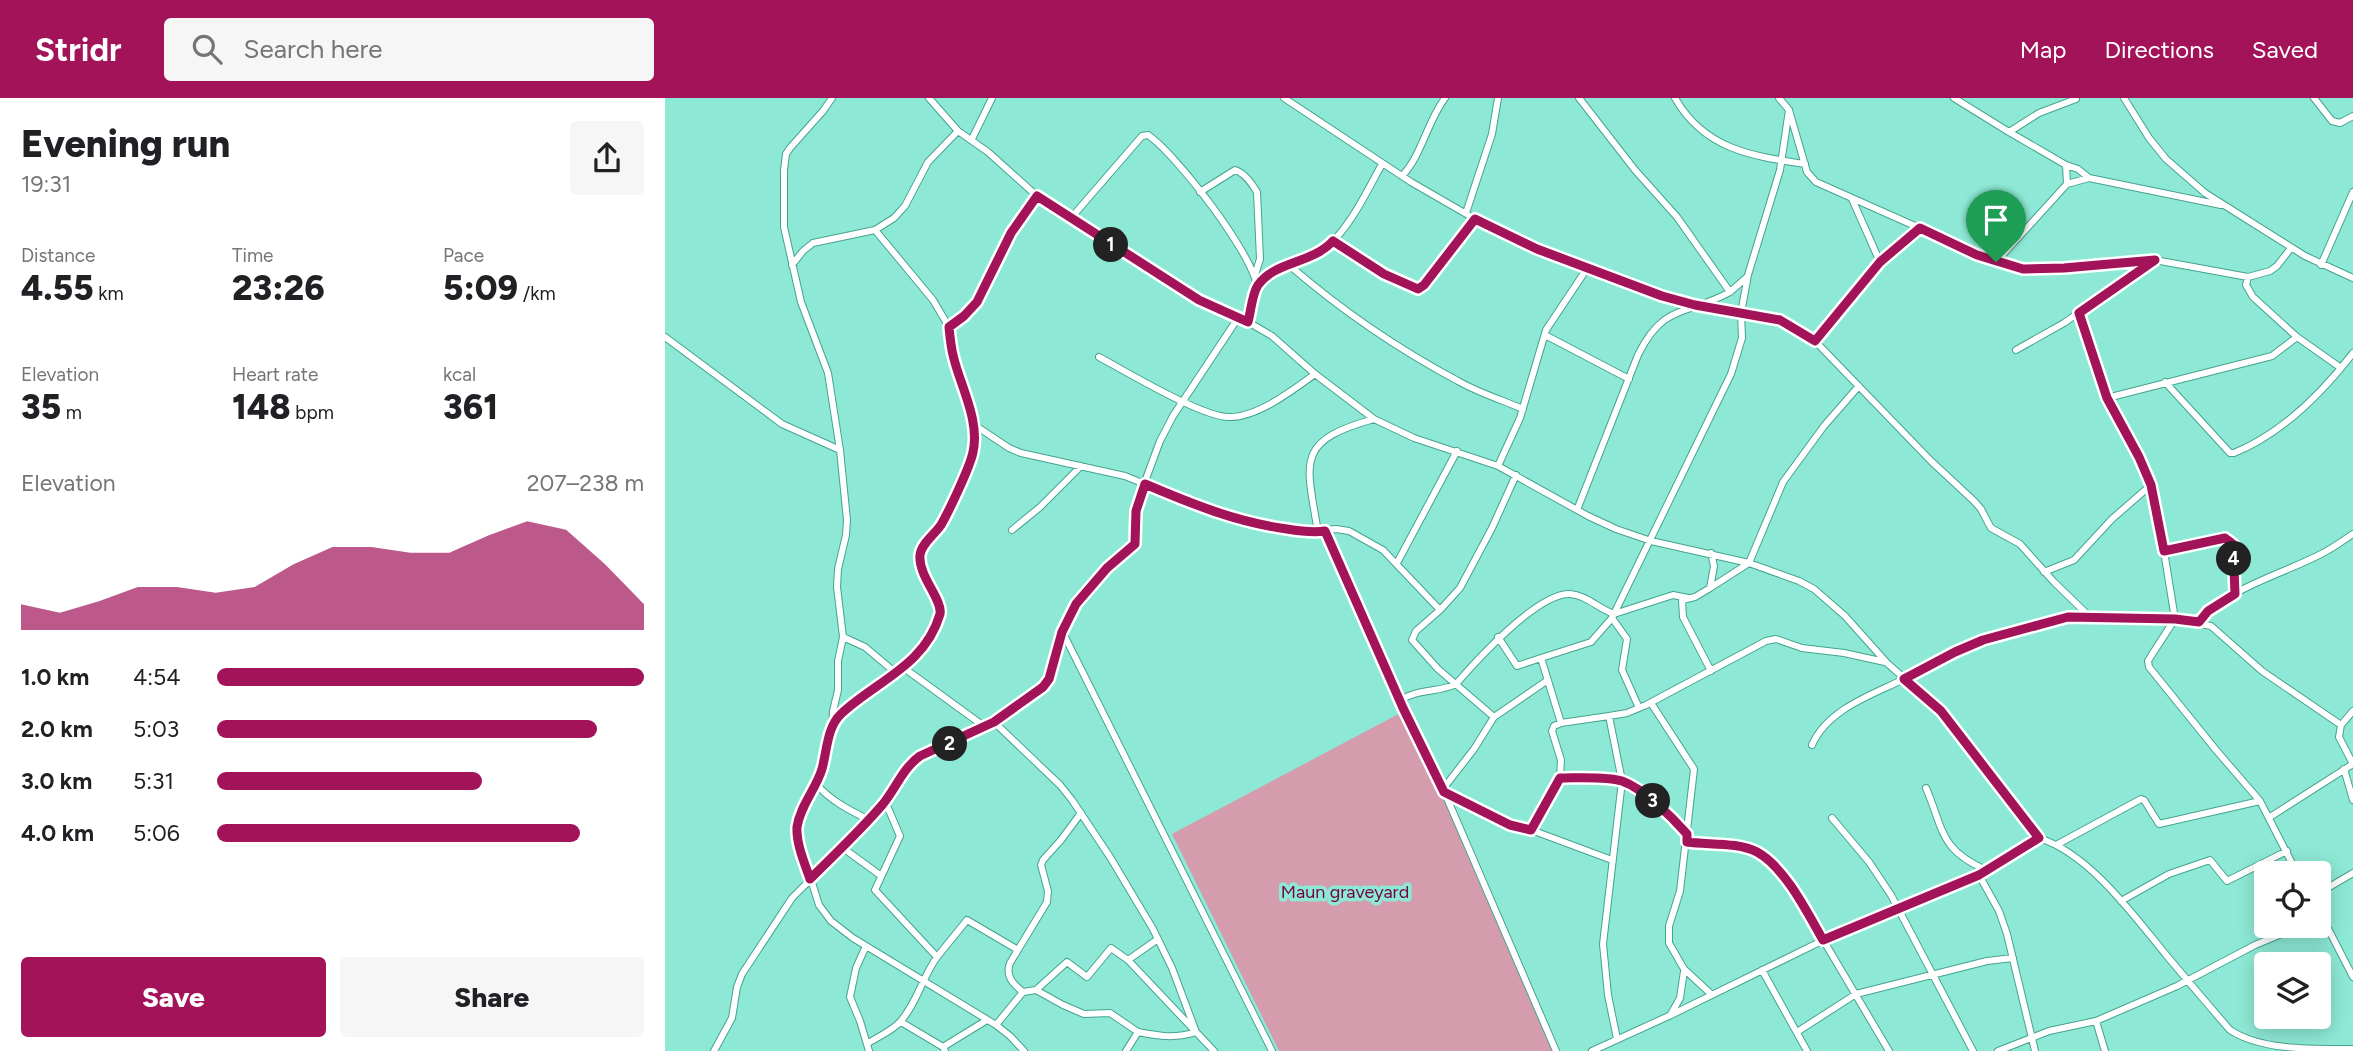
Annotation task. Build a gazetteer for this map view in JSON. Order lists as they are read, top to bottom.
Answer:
{
  "parks": ["Maun graveyard"],
  "page": {
    "header": "Stridr",
    "search": "Search here",
    "nav": ["Map", "Directions", "Saved"],
    "heading": ["Evening run", "19:31"],
    "stats": [
      ["Distance", "4.55 km"],
      ["Time", "23:26"],
      ["Pace", "5:09 /km"],
      ["Elevation", "35 m"],
      ["Heart rate", "148 bpm"],
      ["kcal", "361"]
    ],
    "pins": [
      "1",
      "4",
      "2",
      "3"
    ],
    "chart": ["Elevation", "207–238 m"],
    "list": [
      {
        "name": "1.0 km",
        "note": "4:54"
      },
      {
        "name": "2.0 km",
        "note": "5:03"
      },
      {
        "name": "3.0 km",
        "note": "5:31"
      },
      {
        "name": "4.0 km",
        "note": "5:06"
      }
    ],
    "buttons": ["Save", "Share"]
  }
}
